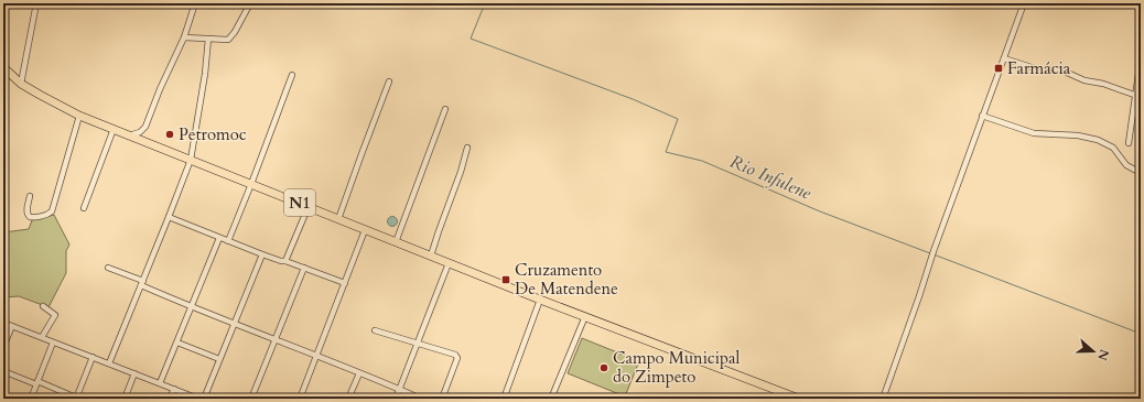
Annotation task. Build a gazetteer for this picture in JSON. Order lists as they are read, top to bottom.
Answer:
{
  "streets": {
    "highway": ["N1"]
  },
  "water": ["Rio Infulene"],
  "places": {
    "transit": ["Farmácia", "Cruzamento De Matendene"],
    "other": ["Petromoc", "Campo Municipal do Zimpeto"]
  },
  "north": "right"
}
